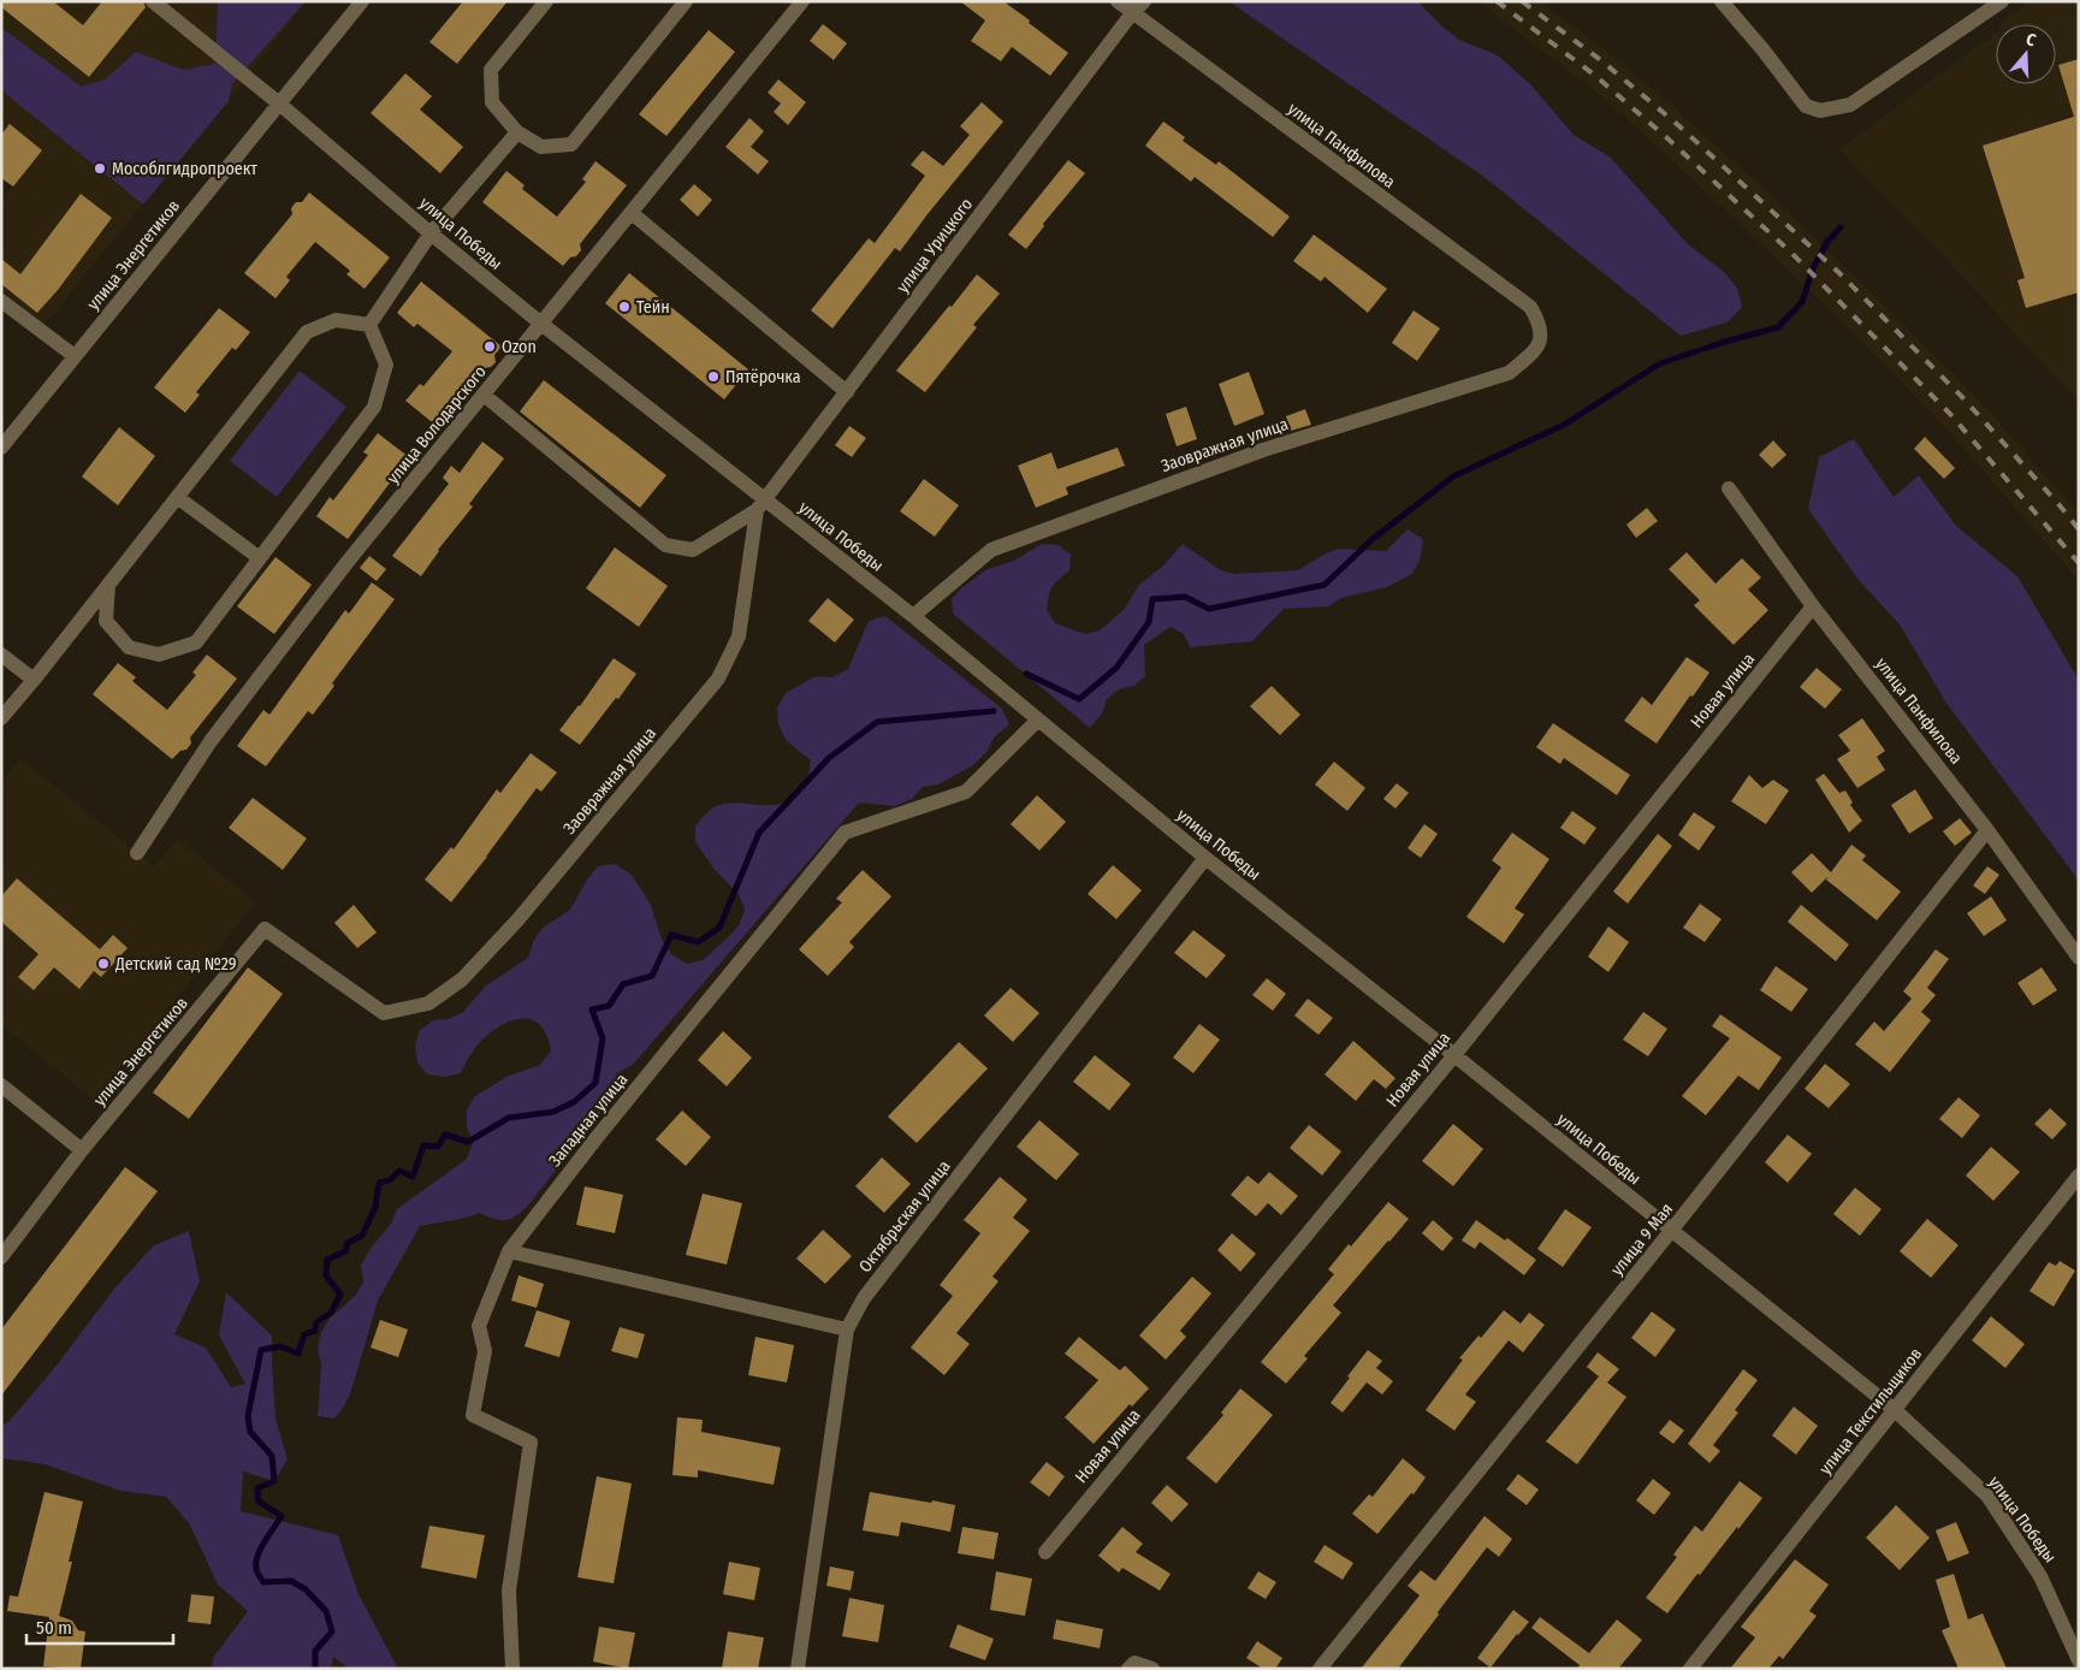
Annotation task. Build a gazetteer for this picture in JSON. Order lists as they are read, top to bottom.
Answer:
{
  "streets": {
    "street": [
      "улица Панфилова",
      "улица Победы",
      "улица Урицкого",
      "улица Энергетиков",
      "улица Володарского",
      "Заовражная улица",
      "Новая улица",
      "Западная улица",
      "Октябрьская улица",
      "улица 9 Мая",
      "улица Текстильщиков"
    ]
  },
  "crossings": [
    ["улица Панфилова", "улица Урицкого"],
    ["улица Панфилова", "Заовражная улица"],
    ["улица Панфилова", "Новая улица"],
    ["улица Панфилова", "улица 9 Мая"],
    ["улица Победы", "улица Урицкого"],
    ["улица Победы", "улица Энергетиков"],
    ["улица Победы", "улица Володарского"],
    ["улица Победы", "Заовражная улица"],
    ["улица Победы", "Новая улица"],
    ["улица Победы", "Западная улица"],
    ["улица Победы", "Октябрьская улица"],
    ["улица Победы", "улица 9 Мая"],
    ["улица Победы", "улица Текстильщиков"],
    ["улица Урицкого", "Заовражная улица"],
    ["улица Энергетиков", "Заовражная улица"]
  ],
  "places": [
    "Мособлгидропроект",
    "Тейн",
    "Ozon",
    "Пятёрочка",
    "Детский сад №29"
  ],
  "scale_bar": "50 m",
  "north": "top"
}
